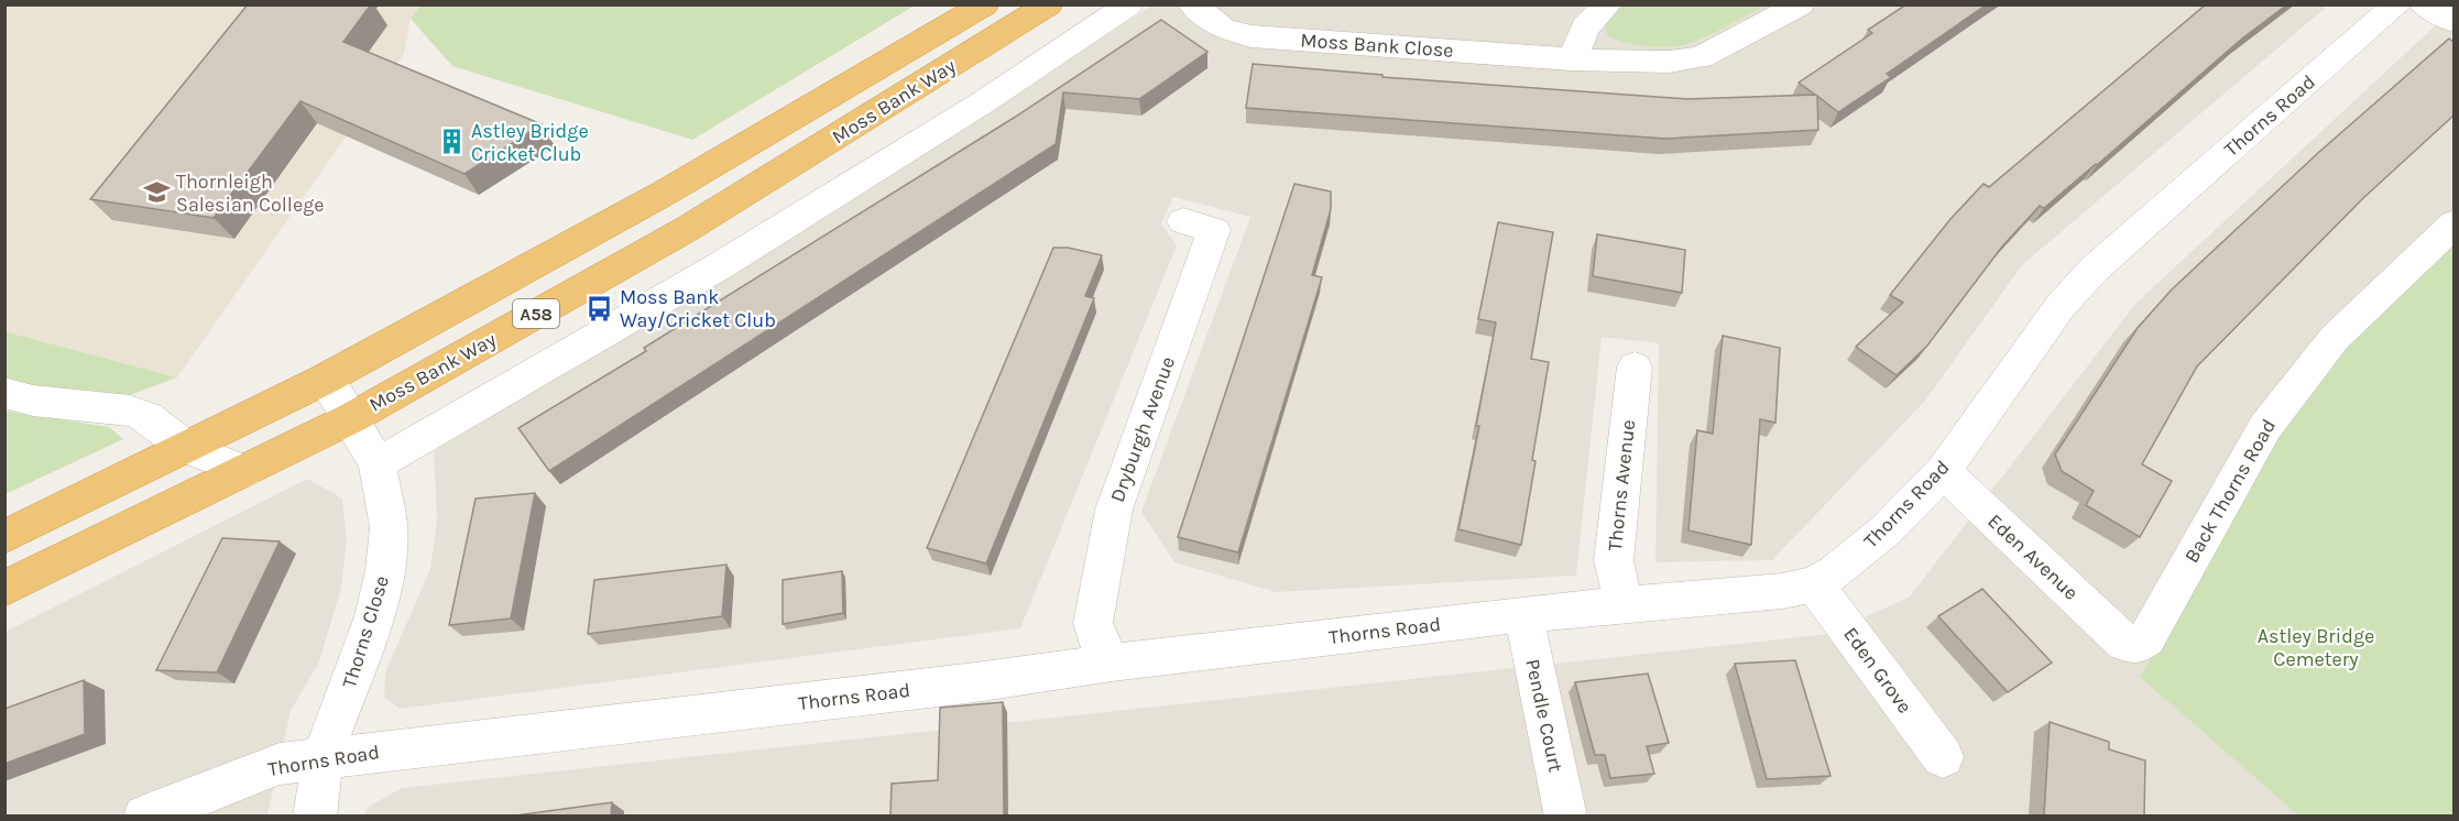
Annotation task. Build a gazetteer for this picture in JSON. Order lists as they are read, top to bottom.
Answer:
{
  "streets": {
    "highway": ["Moss Bank Way", "A58"],
    "street": [
      "Moss Bank Close",
      "Thorns Road",
      "Dryburgh Avenue",
      "Thorns Avenue",
      "Back Thorns Road",
      "Eden Avenue",
      "Thorns Close",
      "Eden Grove",
      "Pendle Court"
    ]
  },
  "crossings": [
    ["Moss Bank Way", "Thorns Close"],
    ["Thorns Road", "Dryburgh Avenue"],
    ["Thorns Road", "Thorns Avenue"],
    ["Thorns Road", "Eden Avenue"],
    ["Thorns Road", "Thorns Close"],
    ["Thorns Road", "Eden Grove"],
    ["Thorns Road", "Pendle Court"],
    ["Back Thorns Road", "Eden Avenue"]
  ],
  "parks": ["Astley Bridge Cemetery"],
  "places": {
    "building": ["Astley Bridge Cricket Club"],
    "school or university": ["Thornleigh Salesian College"],
    "bus stop": ["Moss Bank Way/Cricket Club"]
  }
}
